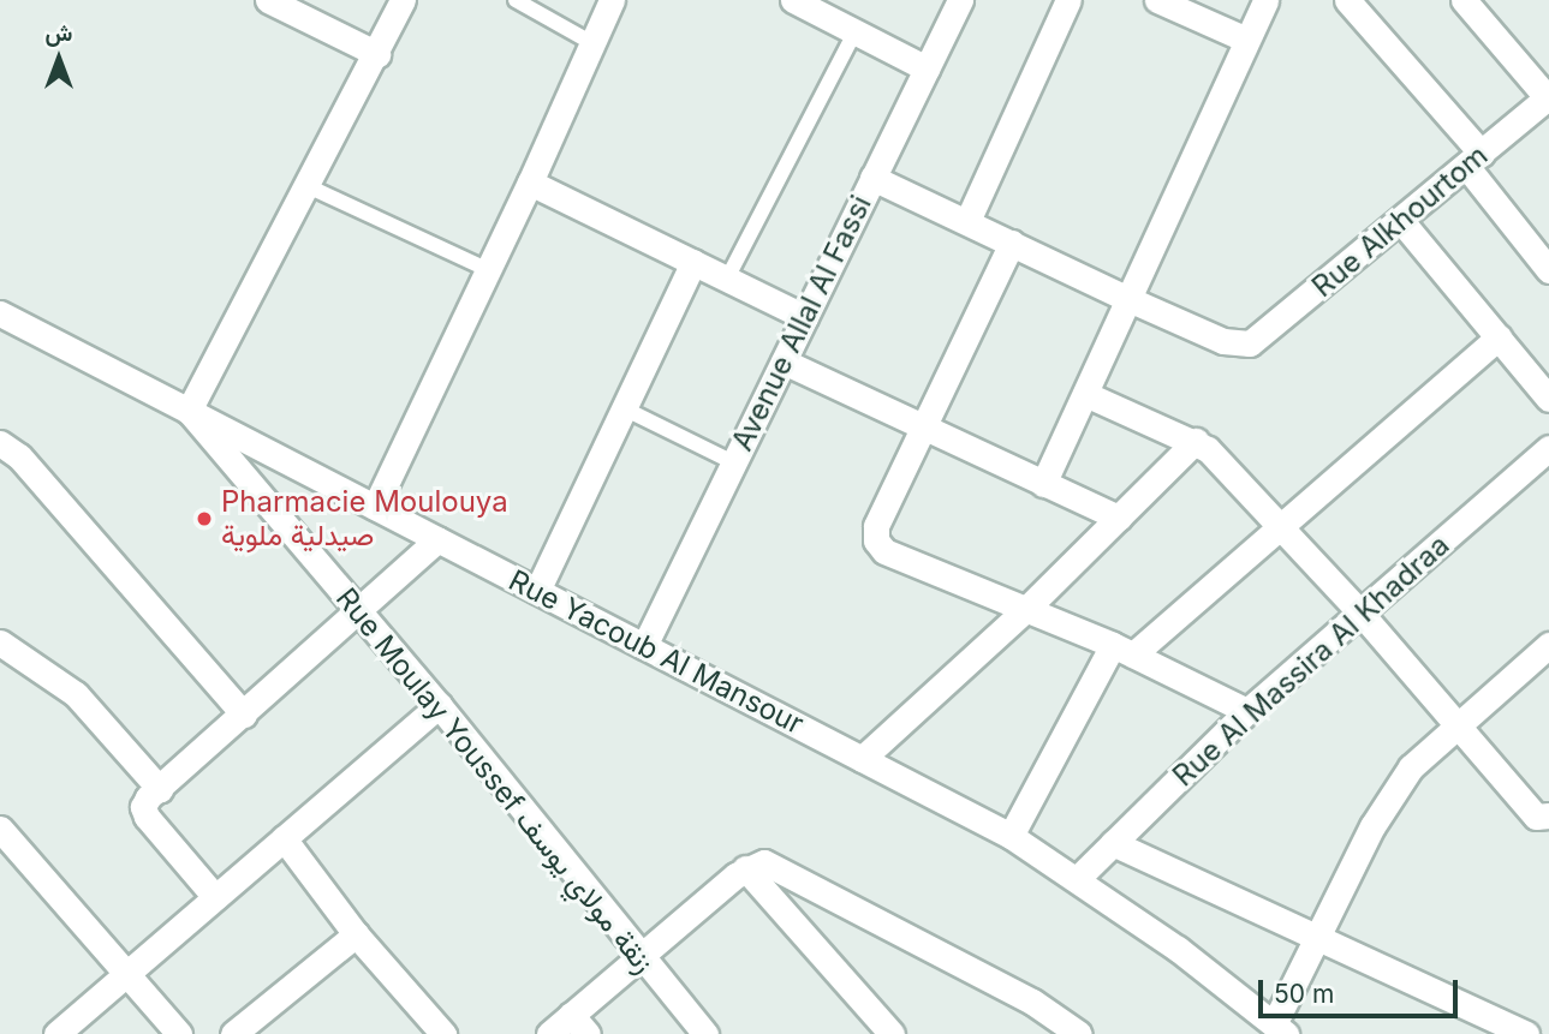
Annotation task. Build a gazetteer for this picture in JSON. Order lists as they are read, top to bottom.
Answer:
{
  "streets": {
    "street": [
      "Rue Alkhourtom",
      "Avenue Allal Al Fassi",
      "Rue Yacoub Al Mansour",
      "Rue Al Massira Al Khadraa",
      "Rue Moulay Youssef زنقة مولاي يوسف"
    ]
  },
  "crossings": [
    ["Avenue Allal Al Fassi", "Rue Yacoub Al Mansour"],
    ["Rue Yacoub Al Mansour", "Rue Al Massira Al Khadraa"],
    ["Rue Yacoub Al Mansour", "Rue Moulay Youssef زنقة مولاي يوسف"]
  ],
  "places": ["Pharmacie Moulouya صيدلية ملوية"],
  "scale_bar": "50 m",
  "north": "top"
}
